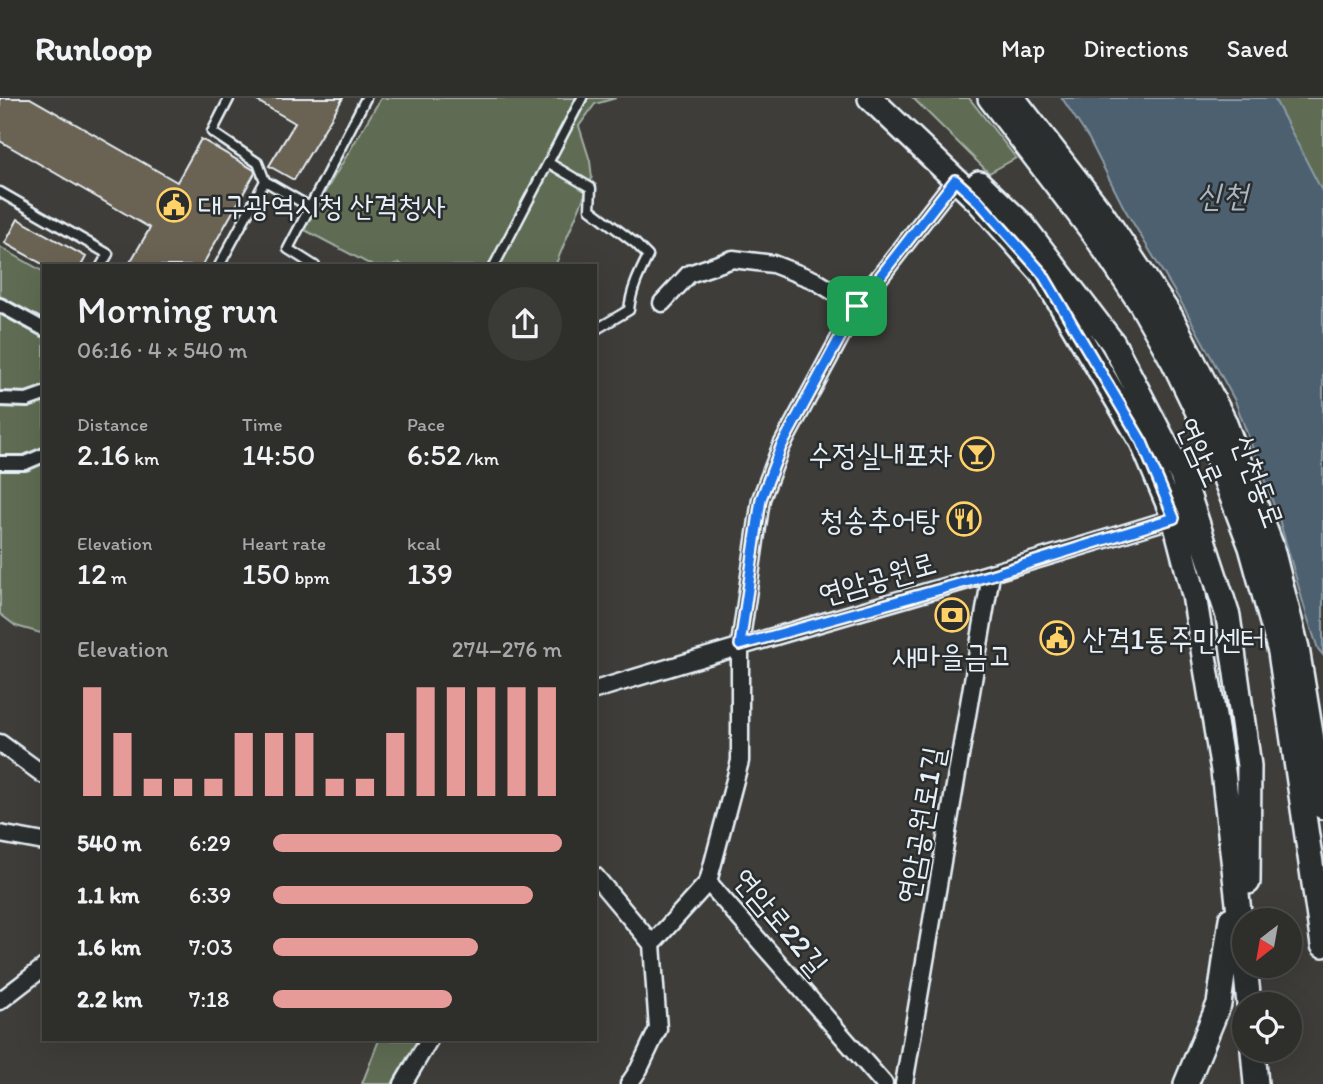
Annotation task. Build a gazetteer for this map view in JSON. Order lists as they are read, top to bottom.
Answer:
{
  "streets": {
    "main road": ["연암로", "신천동로"],
    "street": ["연암공원로", "연암공원로1길", "연암로22길"]
  },
  "crossings": [
    ["연암로", "연암공원로"],
    ["연암로", "연암로22길"],
    ["연암공원로", "연암공원로1길"],
    ["연암공원로", "연암로22길"]
  ],
  "water": ["신천"],
  "places": {
    "public building": ["대구광역시청 산격청사", "산격1동주민센터"],
    "bar": ["수정실내포차"],
    "restaurant": ["청송추어탕"],
    "bank": ["새마을금고"]
  },
  "north": "bottom left",
  "page": {
    "header": "Runloop",
    "nav": ["Map", "Directions", "Saved"],
    "heading": ["Morning run", "06:16 · 4 × 540 m"],
    "stats": [
      ["Distance", "2.16 km"],
      ["Time", "14:50"],
      ["Pace", "6:52 /km"],
      ["Elevation", "12 m"],
      ["Heart rate", "150 bpm"],
      ["kcal", "139"]
    ],
    "chart": ["Elevation", "274–276 m"],
    "list": [
      {
        "name": "540 m",
        "note": "6:29"
      },
      {
        "name": "1.1 km",
        "note": "6:39"
      },
      {
        "name": "1.6 km",
        "note": "7:03"
      },
      {
        "name": "2.2 km",
        "note": "7:18"
      }
    ]
  }
}
